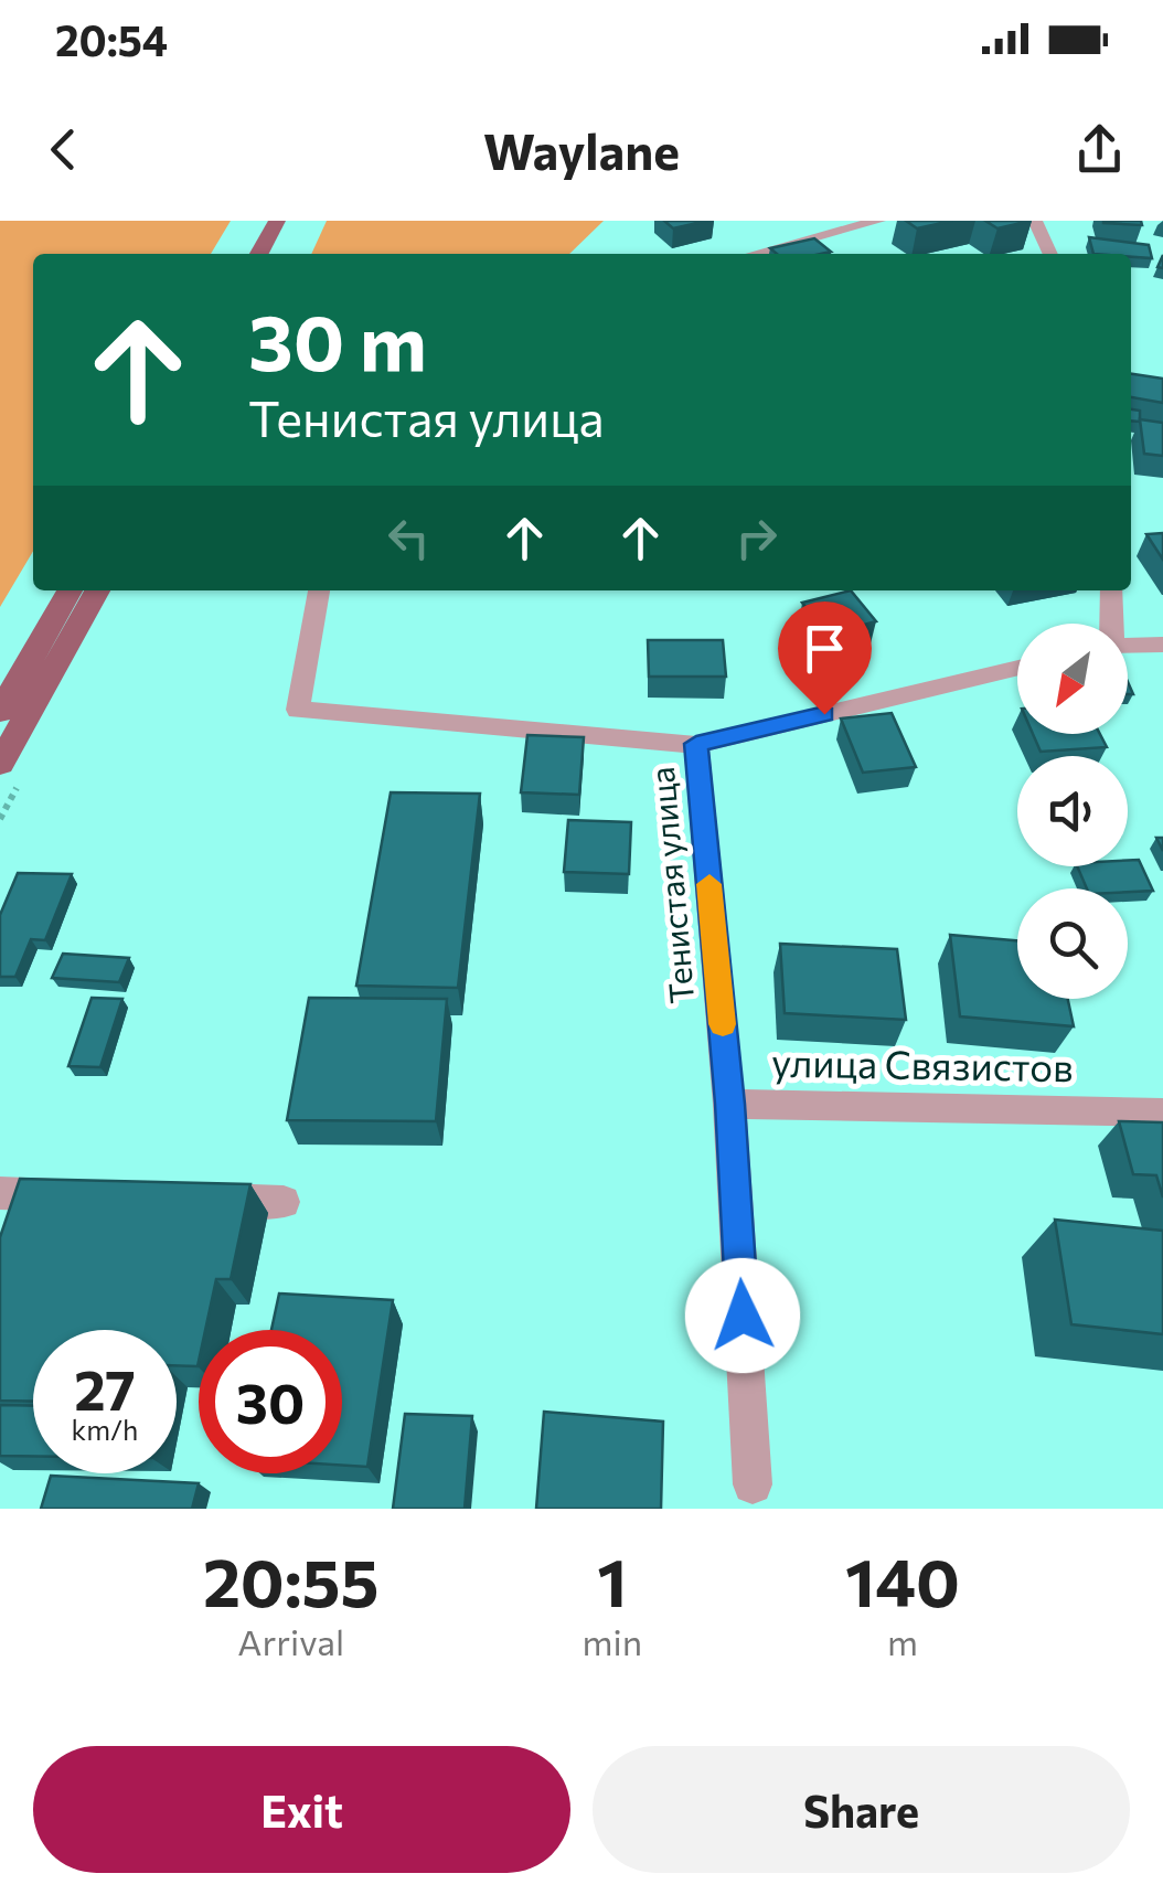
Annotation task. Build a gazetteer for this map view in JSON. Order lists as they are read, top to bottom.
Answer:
{
  "streets": {
    "street": ["Тенистая улица", "улица Связистов"]
  },
  "crossings": [
    ["Тенистая улица", "улица Связистов"]
  ],
  "north": "bottom left",
  "page": {
    "status": "20:54",
    "header": "Waylane",
    "turn": ["30 m", "Тенистая улица"],
    "speed": "27 km/h",
    "limit": "30",
    "eta": [
      "20:55",
      "Arrival",
      "1",
      "min",
      "140",
      "m"
    ],
    "buttons": ["Exit", "Share"]
  }
}
